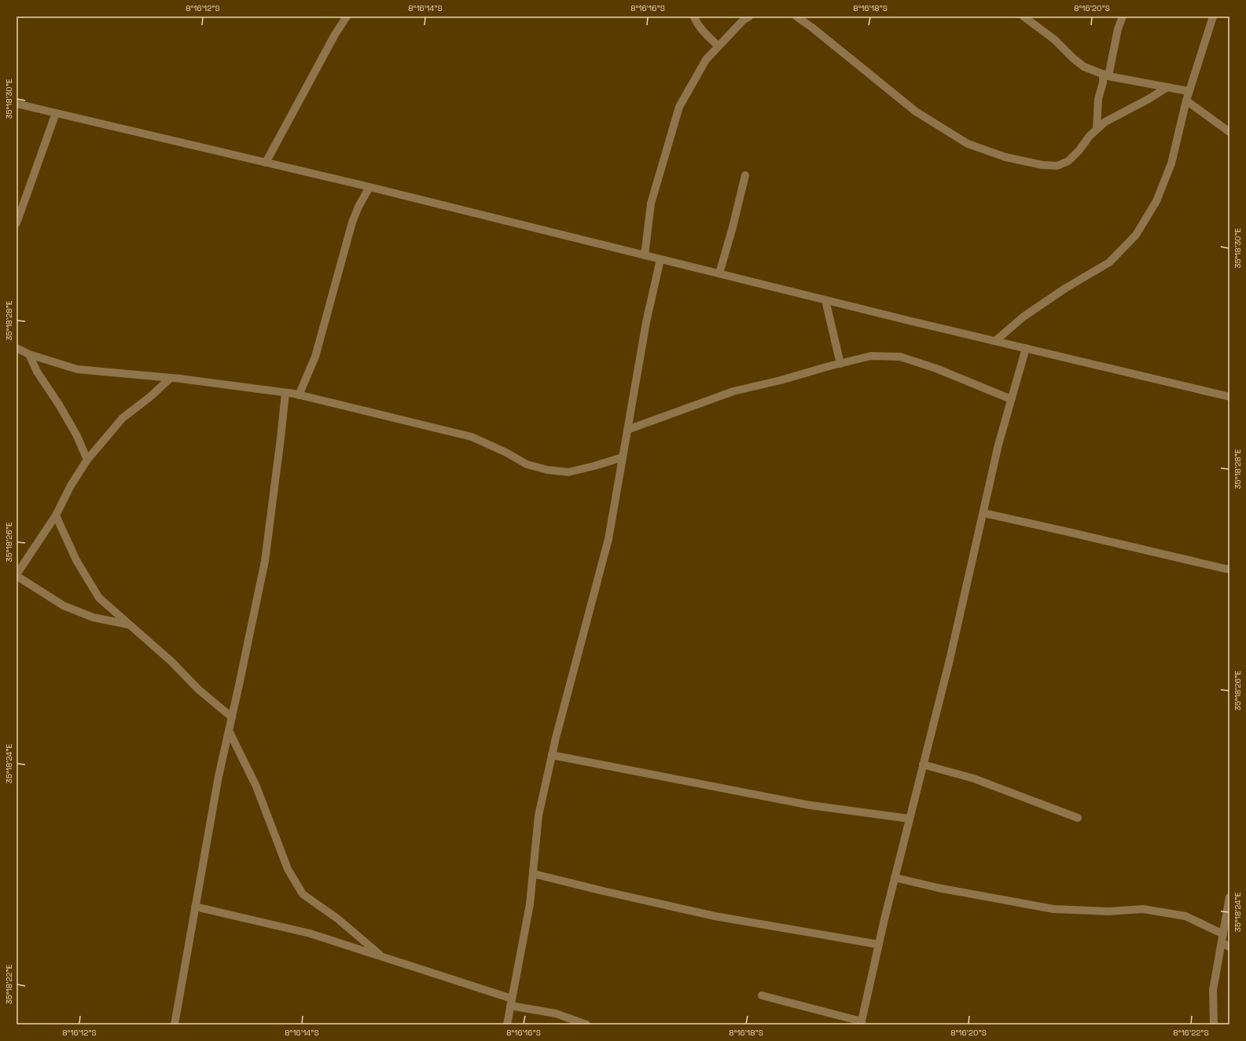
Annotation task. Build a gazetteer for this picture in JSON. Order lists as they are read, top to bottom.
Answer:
{
  "coordinates": [
    "8°16'12\"S",
    "8°16'14\"S",
    "8°16'16\"S",
    "8°16'18\"S",
    "8°16'20\"S",
    "35°18'30\"E",
    "35°18'28\"E",
    "35°18'26\"E",
    "35°18'24\"E",
    "35°18'22\"E",
    "8°16'22\"S"
  ]
}
